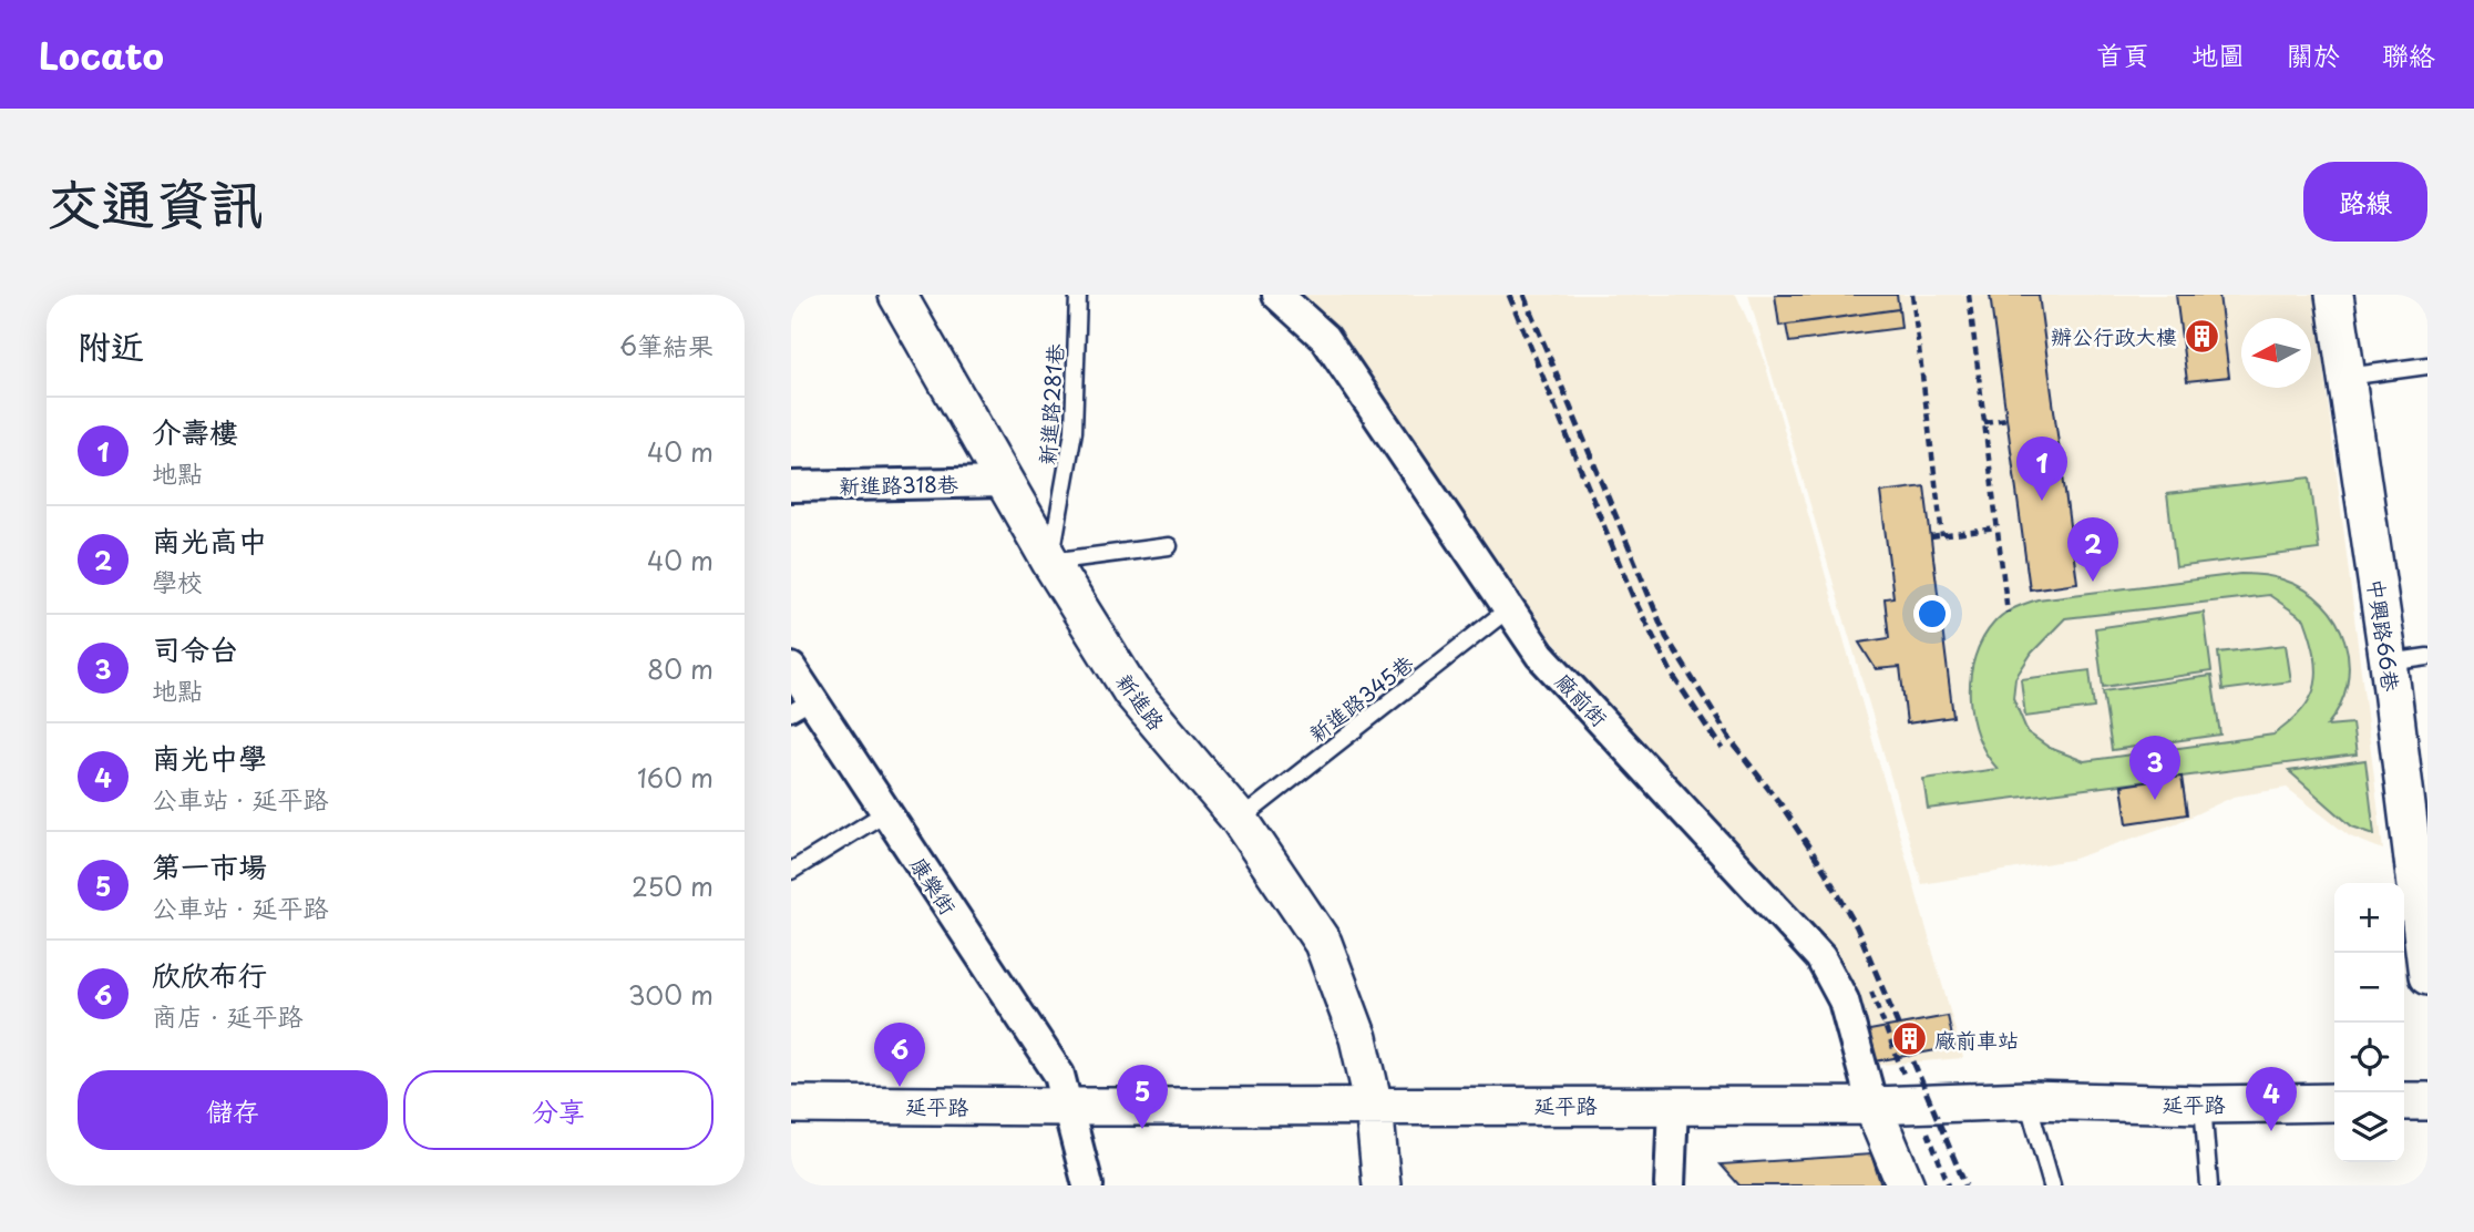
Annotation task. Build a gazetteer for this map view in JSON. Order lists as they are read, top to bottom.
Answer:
{
  "streets": {
    "street": [
      "新進路318巷",
      "中興路66巷",
      "廠前街",
      "新進路",
      "康樂街",
      "延平路"
    ],
    "lane": ["新進路281巷", "新進路345巷"]
  },
  "crossings": [
    ["新進路281巷", "新進路"],
    ["新進路318巷", "新進路"],
    ["新進路345巷", "廠前街"],
    ["新進路345巷", "新進路"],
    ["廠前街", "延平路"],
    ["新進路", "延平路"],
    ["康樂街", "延平路"]
  ],
  "places": {
    "building": ["辦公行政大樓", "廠前車站"]
  },
  "north": "left",
  "page": {
    "header": "Locato",
    "nav": [
      "首頁",
      "地圖",
      "關於",
      "聯絡"
    ],
    "title": "交通資訊",
    "buttons": [
      "路線",
      ["儲存", "分享"]
    ],
    "heading": ["附近", "6筆結果"],
    "list": [
      {
        "mark": "1",
        "name": "介壽樓",
        "note": "地點",
        "value": "40 m"
      },
      {
        "mark": "2",
        "name": "南光高中",
        "note": "學校",
        "value": "40 m"
      },
      {
        "mark": "3",
        "name": "司令台",
        "note": "地點",
        "value": "80 m"
      },
      {
        "mark": "4",
        "name": "南光中學",
        "note": "公車站 · 延平路",
        "value": "160 m"
      },
      {
        "mark": "5",
        "name": "第一市場",
        "note": "公車站 · 延平路",
        "value": "250 m"
      },
      {
        "mark": "6",
        "name": "欣欣布行",
        "note": "商店 · 延平路",
        "value": "300 m"
      }
    ],
    "pins": [
      "1",
      "2",
      "3",
      "6",
      "5",
      "4"
    ],
    "map_buttons": ["+", "−"]
  }
}
